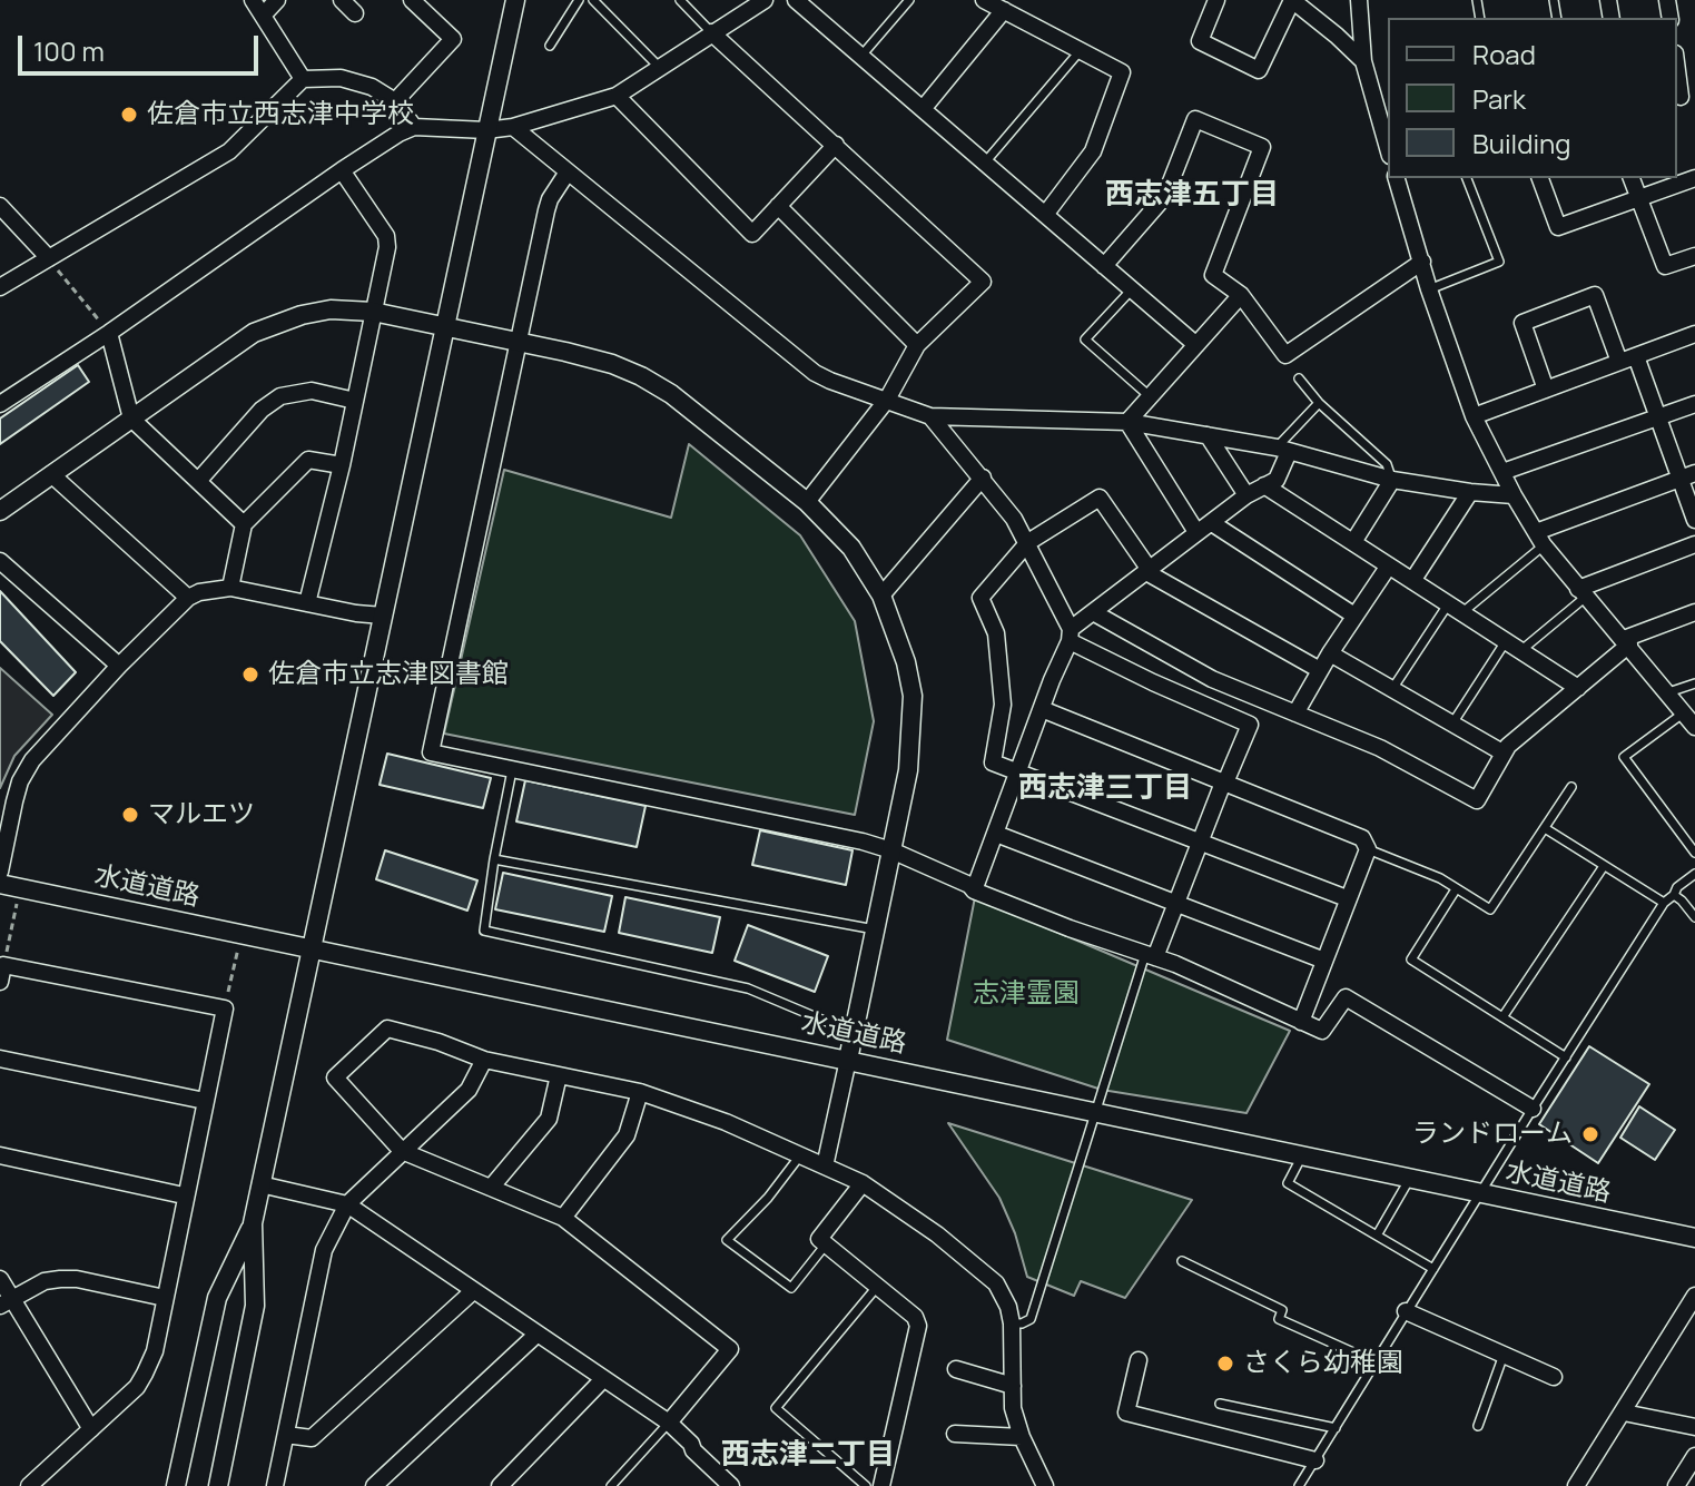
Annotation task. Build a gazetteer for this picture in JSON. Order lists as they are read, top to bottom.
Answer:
{
  "streets": {
    "street": ["水道道路"]
  },
  "districts": ["西志津五丁目", "西志津三丁目", "西志津二丁目"],
  "parks": ["志津霊園"],
  "places": [
    "佐倉市立西志津中学校",
    "佐倉市立志津図書館",
    "マルエツ",
    "ランドローム",
    "さくら幼稚園"
  ],
  "legend": ["Road", "Park", "Building"],
  "scale_bar": "100 m"
}
